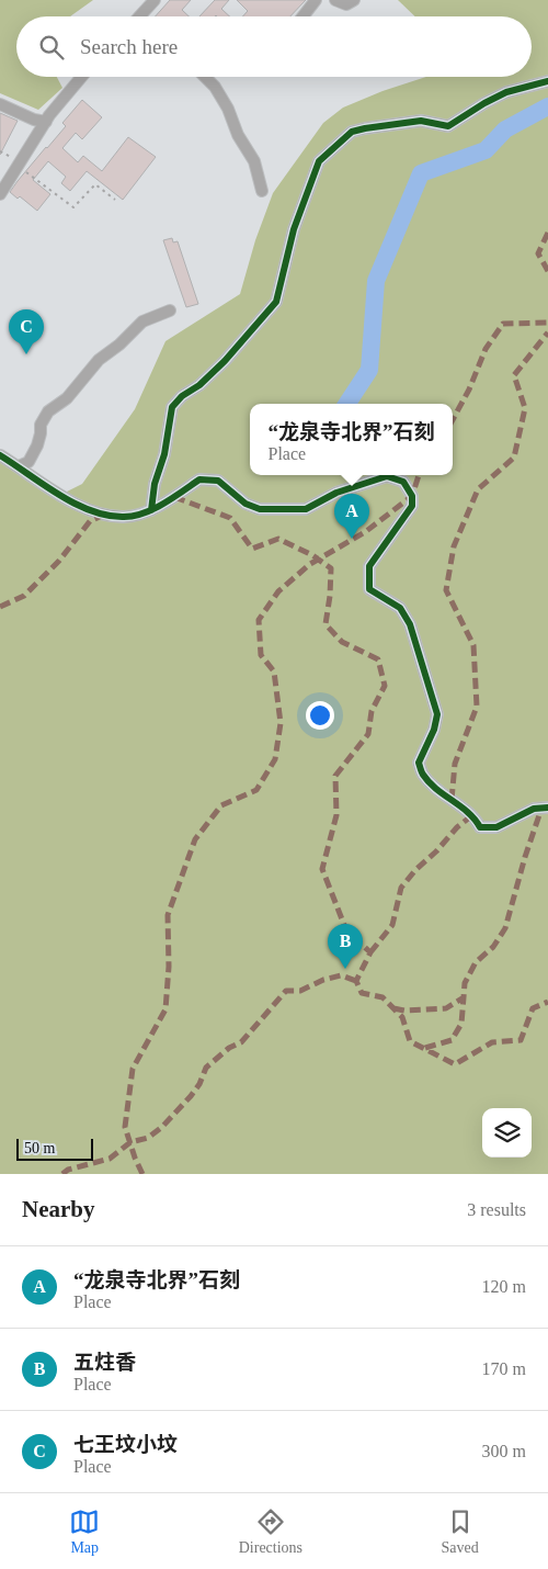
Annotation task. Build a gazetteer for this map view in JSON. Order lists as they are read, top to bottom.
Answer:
{
  "scale_bar": "50 m",
  "page": {
    "search": "Search here",
    "pins": ["C", "A", "B"],
    "popup": ["“龙泉寺北界”石刻", "Place"],
    "scale": "50 m",
    "heading": ["Nearby", "3 results"],
    "list": [
      {
        "mark": "A",
        "name": "“龙泉寺北界”石刻",
        "note": "Place",
        "value": "120 m"
      },
      {
        "mark": "B",
        "name": "五炷香",
        "note": "Place",
        "value": "170 m"
      },
      {
        "mark": "C",
        "name": "七王坟小坟",
        "note": "Place",
        "value": "300 m"
      }
    ],
    "nav": ["Map", "Directions", "Saved"]
  }
}
